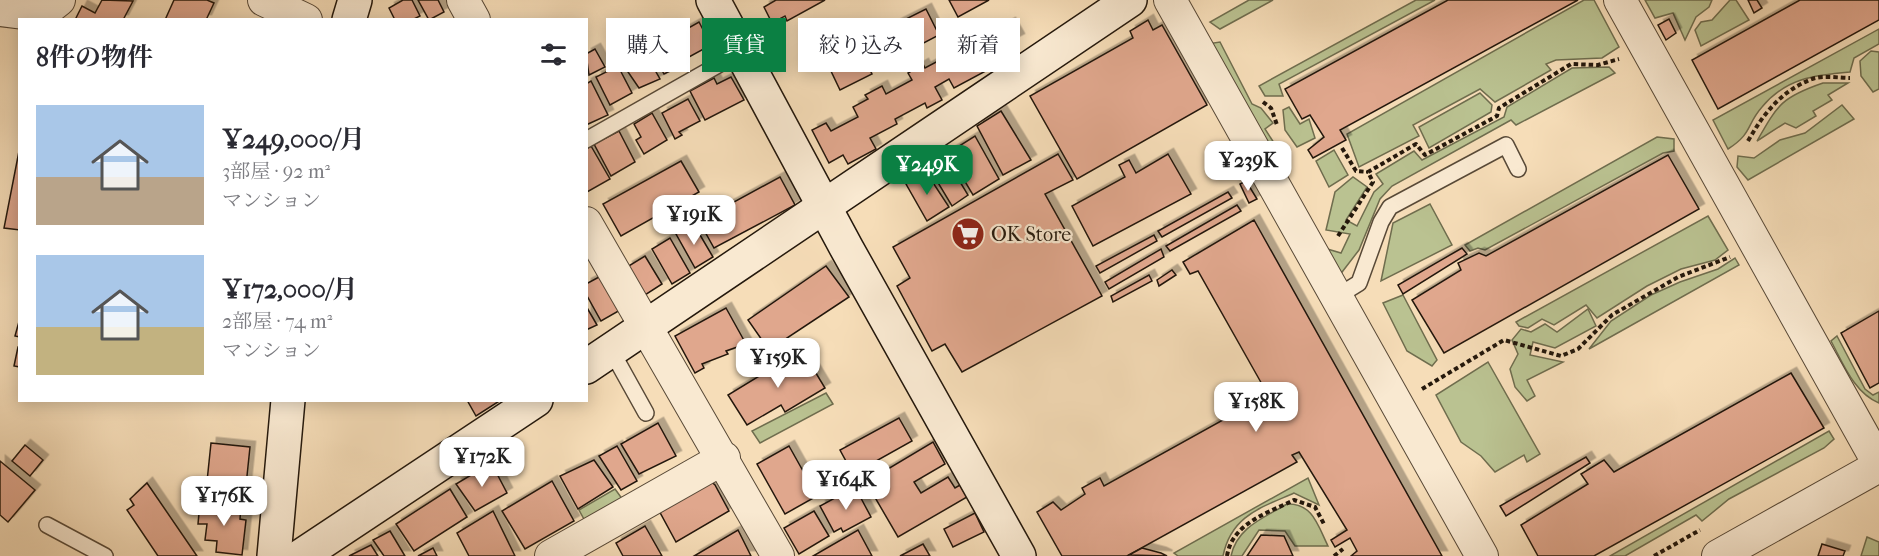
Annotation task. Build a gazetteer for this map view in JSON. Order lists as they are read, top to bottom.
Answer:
{
  "places": {
    "supermarket": ["OK Store"]
  },
  "page": {
    "chip": [
      "購入",
      "賃貸",
      "絞り込み",
      "新着"
    ],
    "heading": "8件の物件",
    "list": [
      {
        "name": "¥249,000/月",
        "note": "3部屋 · 92 m² · マンション"
      },
      {
        "name": "¥172,000/月",
        "note": "2部屋 · 74 m² · マンション"
      }
    ],
    "price": [
      "¥239K",
      "¥249K",
      "¥191K",
      "¥159K",
      "¥158K",
      "¥172K",
      "¥164K",
      "¥176K"
    ]
  }
}
